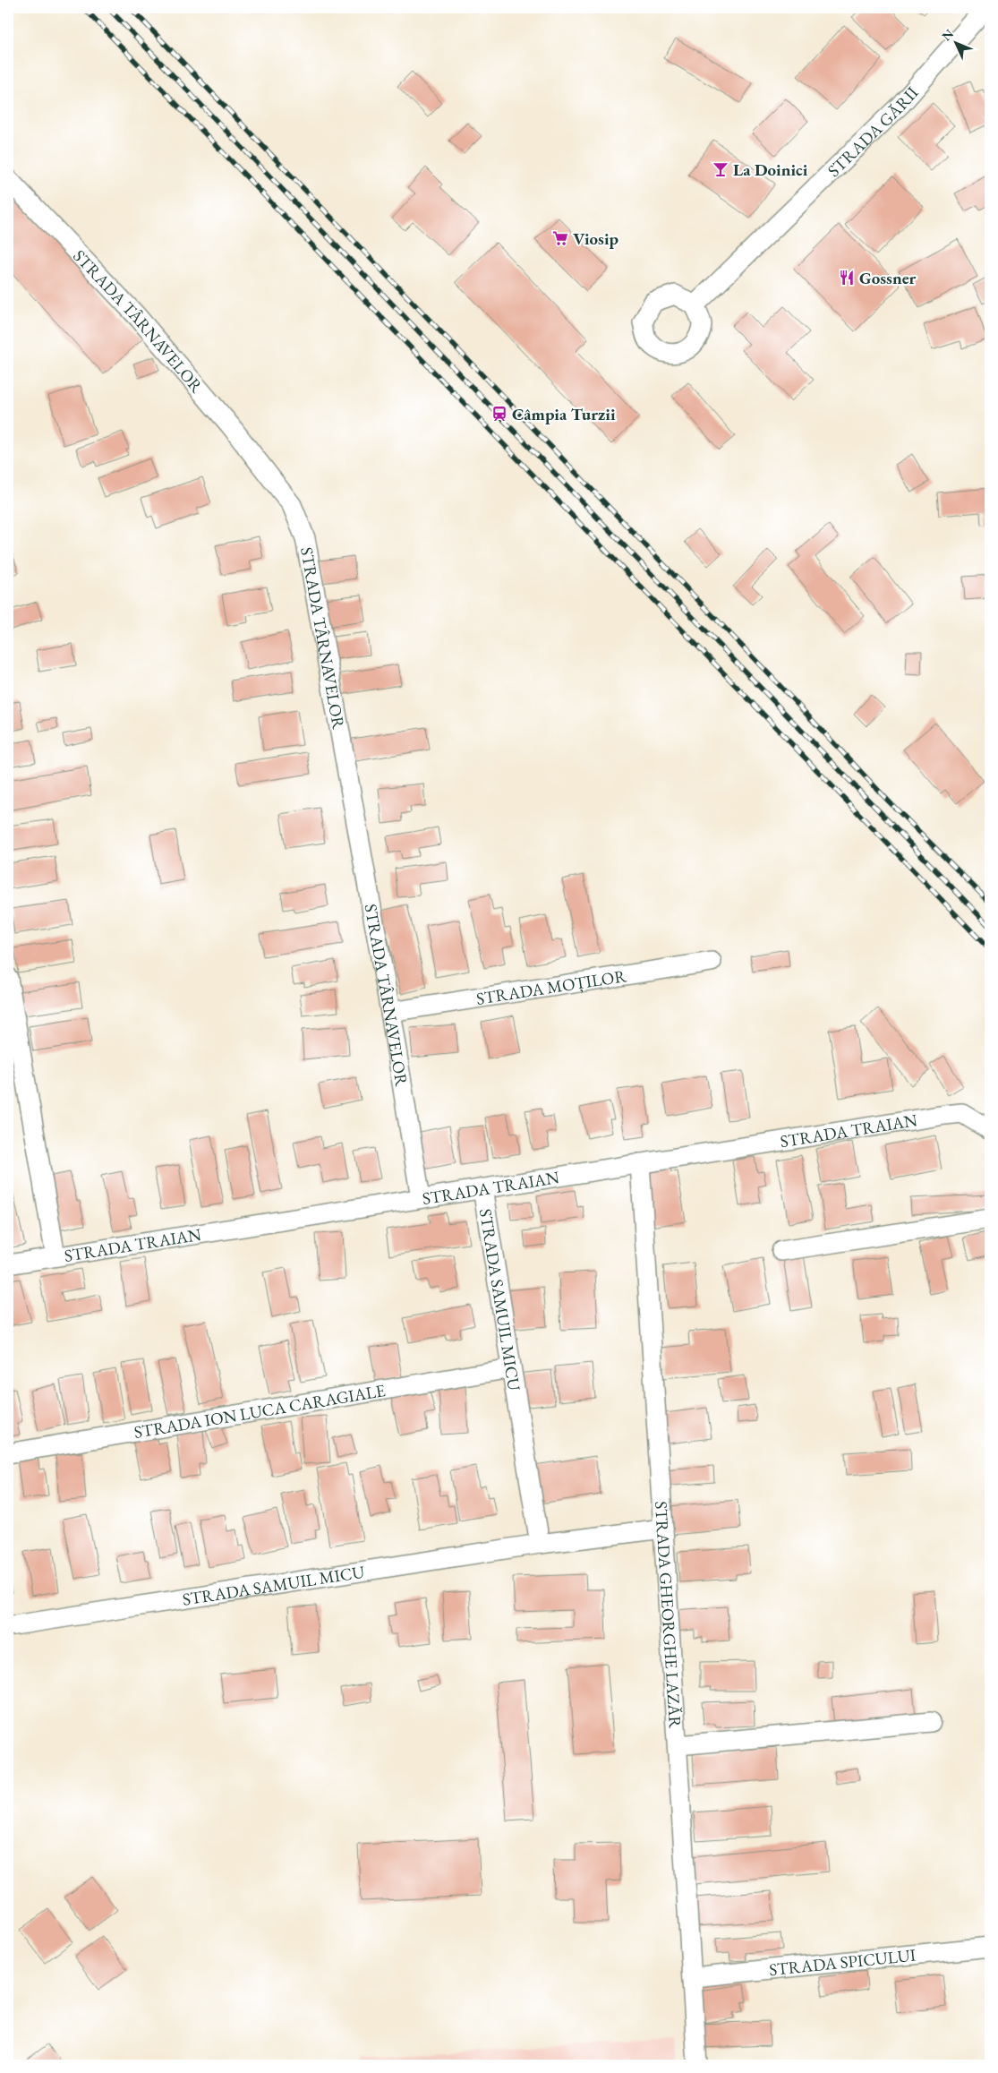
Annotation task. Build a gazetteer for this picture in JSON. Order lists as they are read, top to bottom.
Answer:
{
  "streets": {
    "street": [
      "STRADA GĂRII",
      "STRADA TÂRNAVELOR",
      "STRADA MOȚILOR",
      "STRADA TRAIAN",
      "STRADA SAMUIL MICU",
      "STRADA ION LUCA CARAGIALE",
      "STRADA GHEORGHE LAZĂR",
      "STRADA SPICULUI"
    ]
  },
  "crossings": [
    ["STRADA TÂRNAVELOR", "STRADA MOȚILOR"],
    ["STRADA TÂRNAVELOR", "STRADA TRAIAN"],
    ["STRADA TRAIAN", "STRADA SAMUIL MICU"],
    ["STRADA TRAIAN", "STRADA GHEORGHE LAZĂR"],
    ["STRADA SAMUIL MICU", "STRADA ION LUCA CARAGIALE"],
    ["STRADA SAMUIL MICU", "STRADA GHEORGHE LAZĂR"],
    ["STRADA GHEORGHE LAZĂR", "STRADA SPICULUI"]
  ],
  "places": {
    "bar": ["La Doinici"],
    "supermarket": ["Viosip"],
    "restaurant": ["Gossner"],
    "station": ["Câmpia Turzii"]
  },
  "north": "top left"
}
